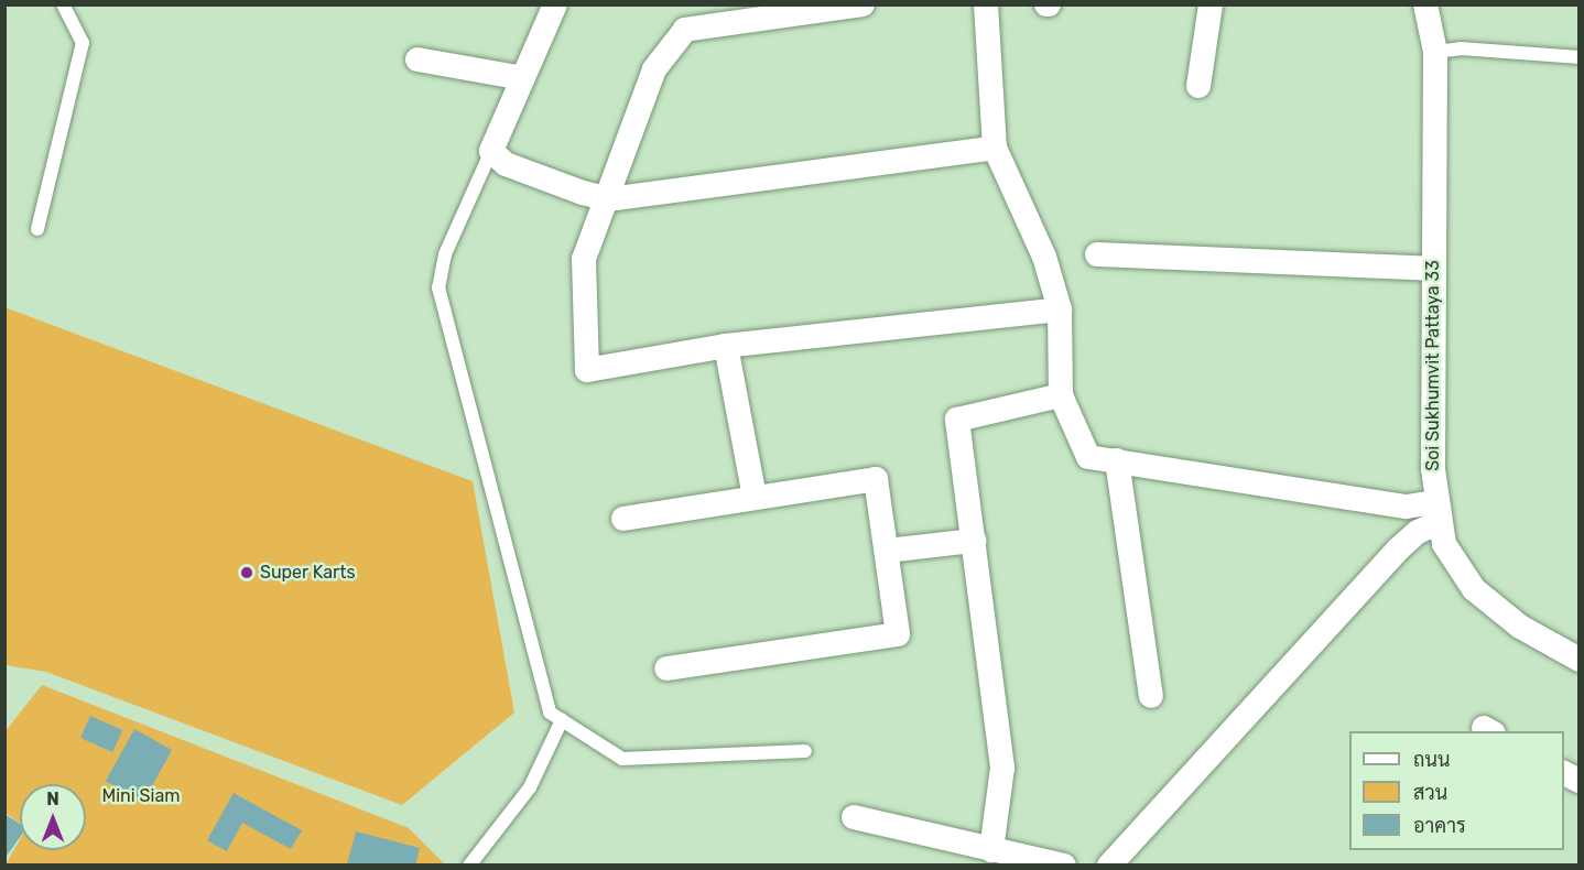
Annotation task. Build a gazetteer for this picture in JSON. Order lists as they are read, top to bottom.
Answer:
{
  "streets": {
    "street": ["Soi Sukhumvit Pattaya 33"]
  },
  "parks": ["Mini Siam"],
  "places": ["Super Karts"],
  "legend": ["ถนน", "สวน", "อาคาร"],
  "north": "top"
}
